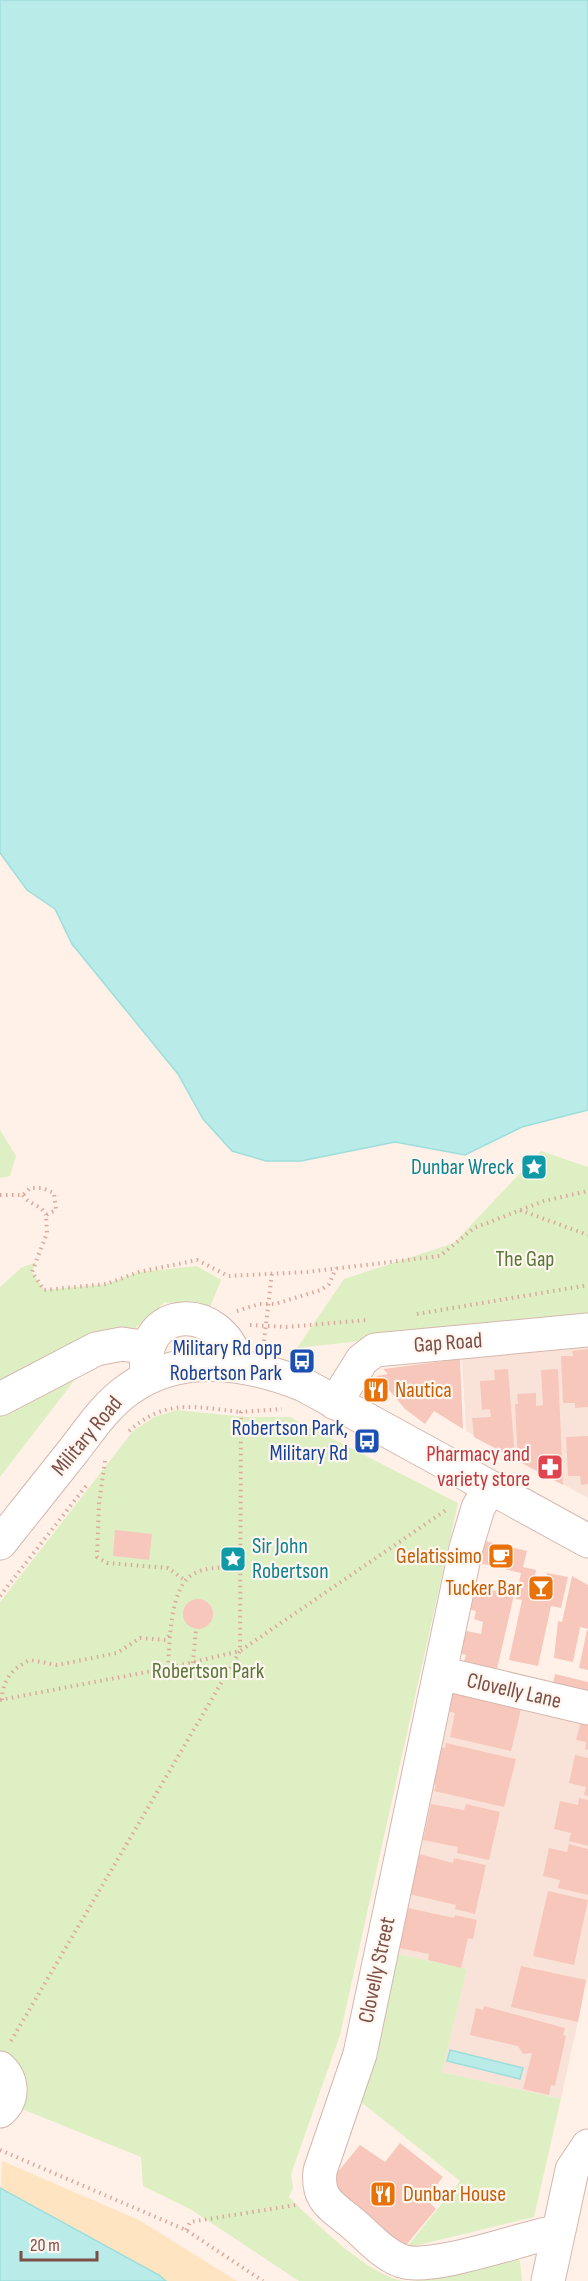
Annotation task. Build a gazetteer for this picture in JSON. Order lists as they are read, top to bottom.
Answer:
{
  "streets": {
    "street": [
      "Gap Road",
      "Military Road",
      "Clovelly Lane",
      "Clovelly Street"
    ]
  },
  "crossings": [
    ["Gap Road", "Military Road"],
    ["Military Road", "Clovelly Street"],
    ["Clovelly Lane", "Clovelly Street"]
  ],
  "parks": ["The Gap", "Robertson Park"],
  "places": {
    "place": ["Dunbar Wreck", "Sir John Robertson"],
    "bus stop": ["Military Rd opp Robertson Park", "Robertson Park, Military Rd"],
    "restaurant": ["Nautica", "Dunbar House"],
    "pharmacy": ["Pharmacy and variety store"],
    "cafe": ["Gelatissimo"],
    "bar": ["Tucker Bar"]
  },
  "scale_bar": "20 m"
}
